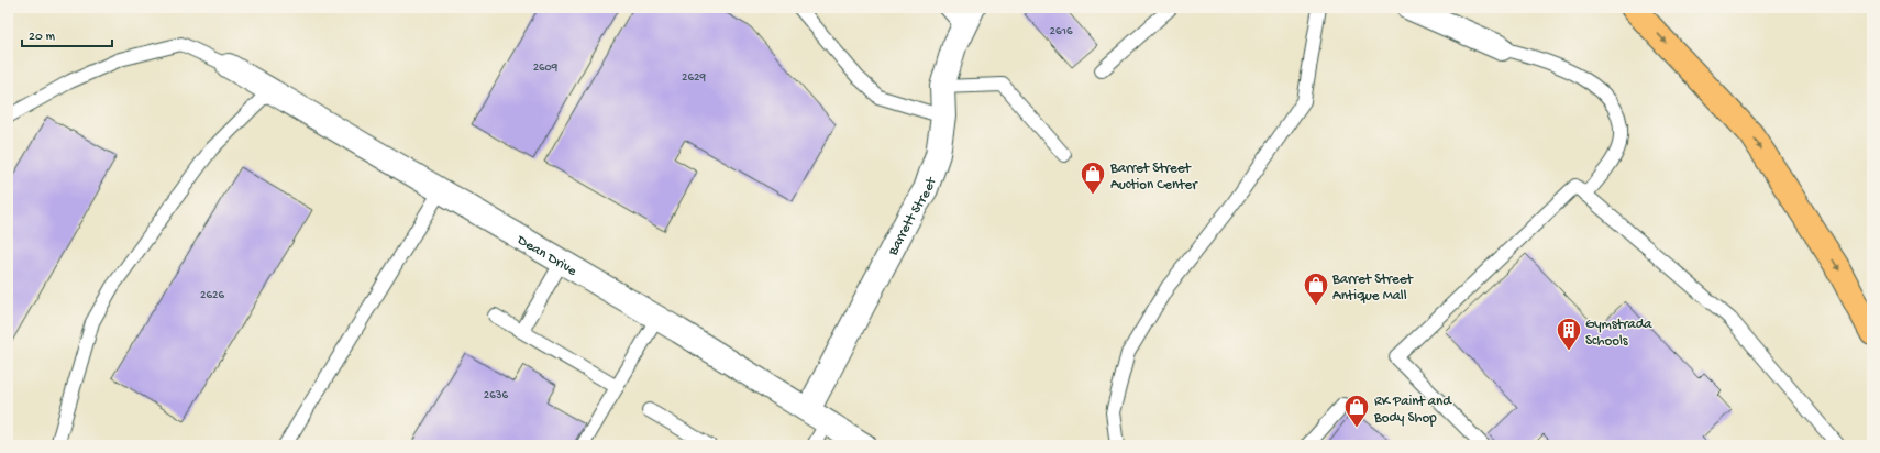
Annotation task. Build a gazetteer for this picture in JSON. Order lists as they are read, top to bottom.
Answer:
{
  "streets": {
    "street": ["Barrett Street", "Dean Drive"]
  },
  "crossings": [
    ["Barrett Street", "Dean Drive"]
  ],
  "places": {
    "shop": ["Barret Street Auction Center", "Barret Street Antique Mall", "RK Paint and Body Shop"],
    "building": ["Gymstrada Schools"]
  },
  "house_numbers": [
    "2616",
    "2609",
    "2629",
    "2626",
    "2636"
  ],
  "scale_bar": "20 m"
}
